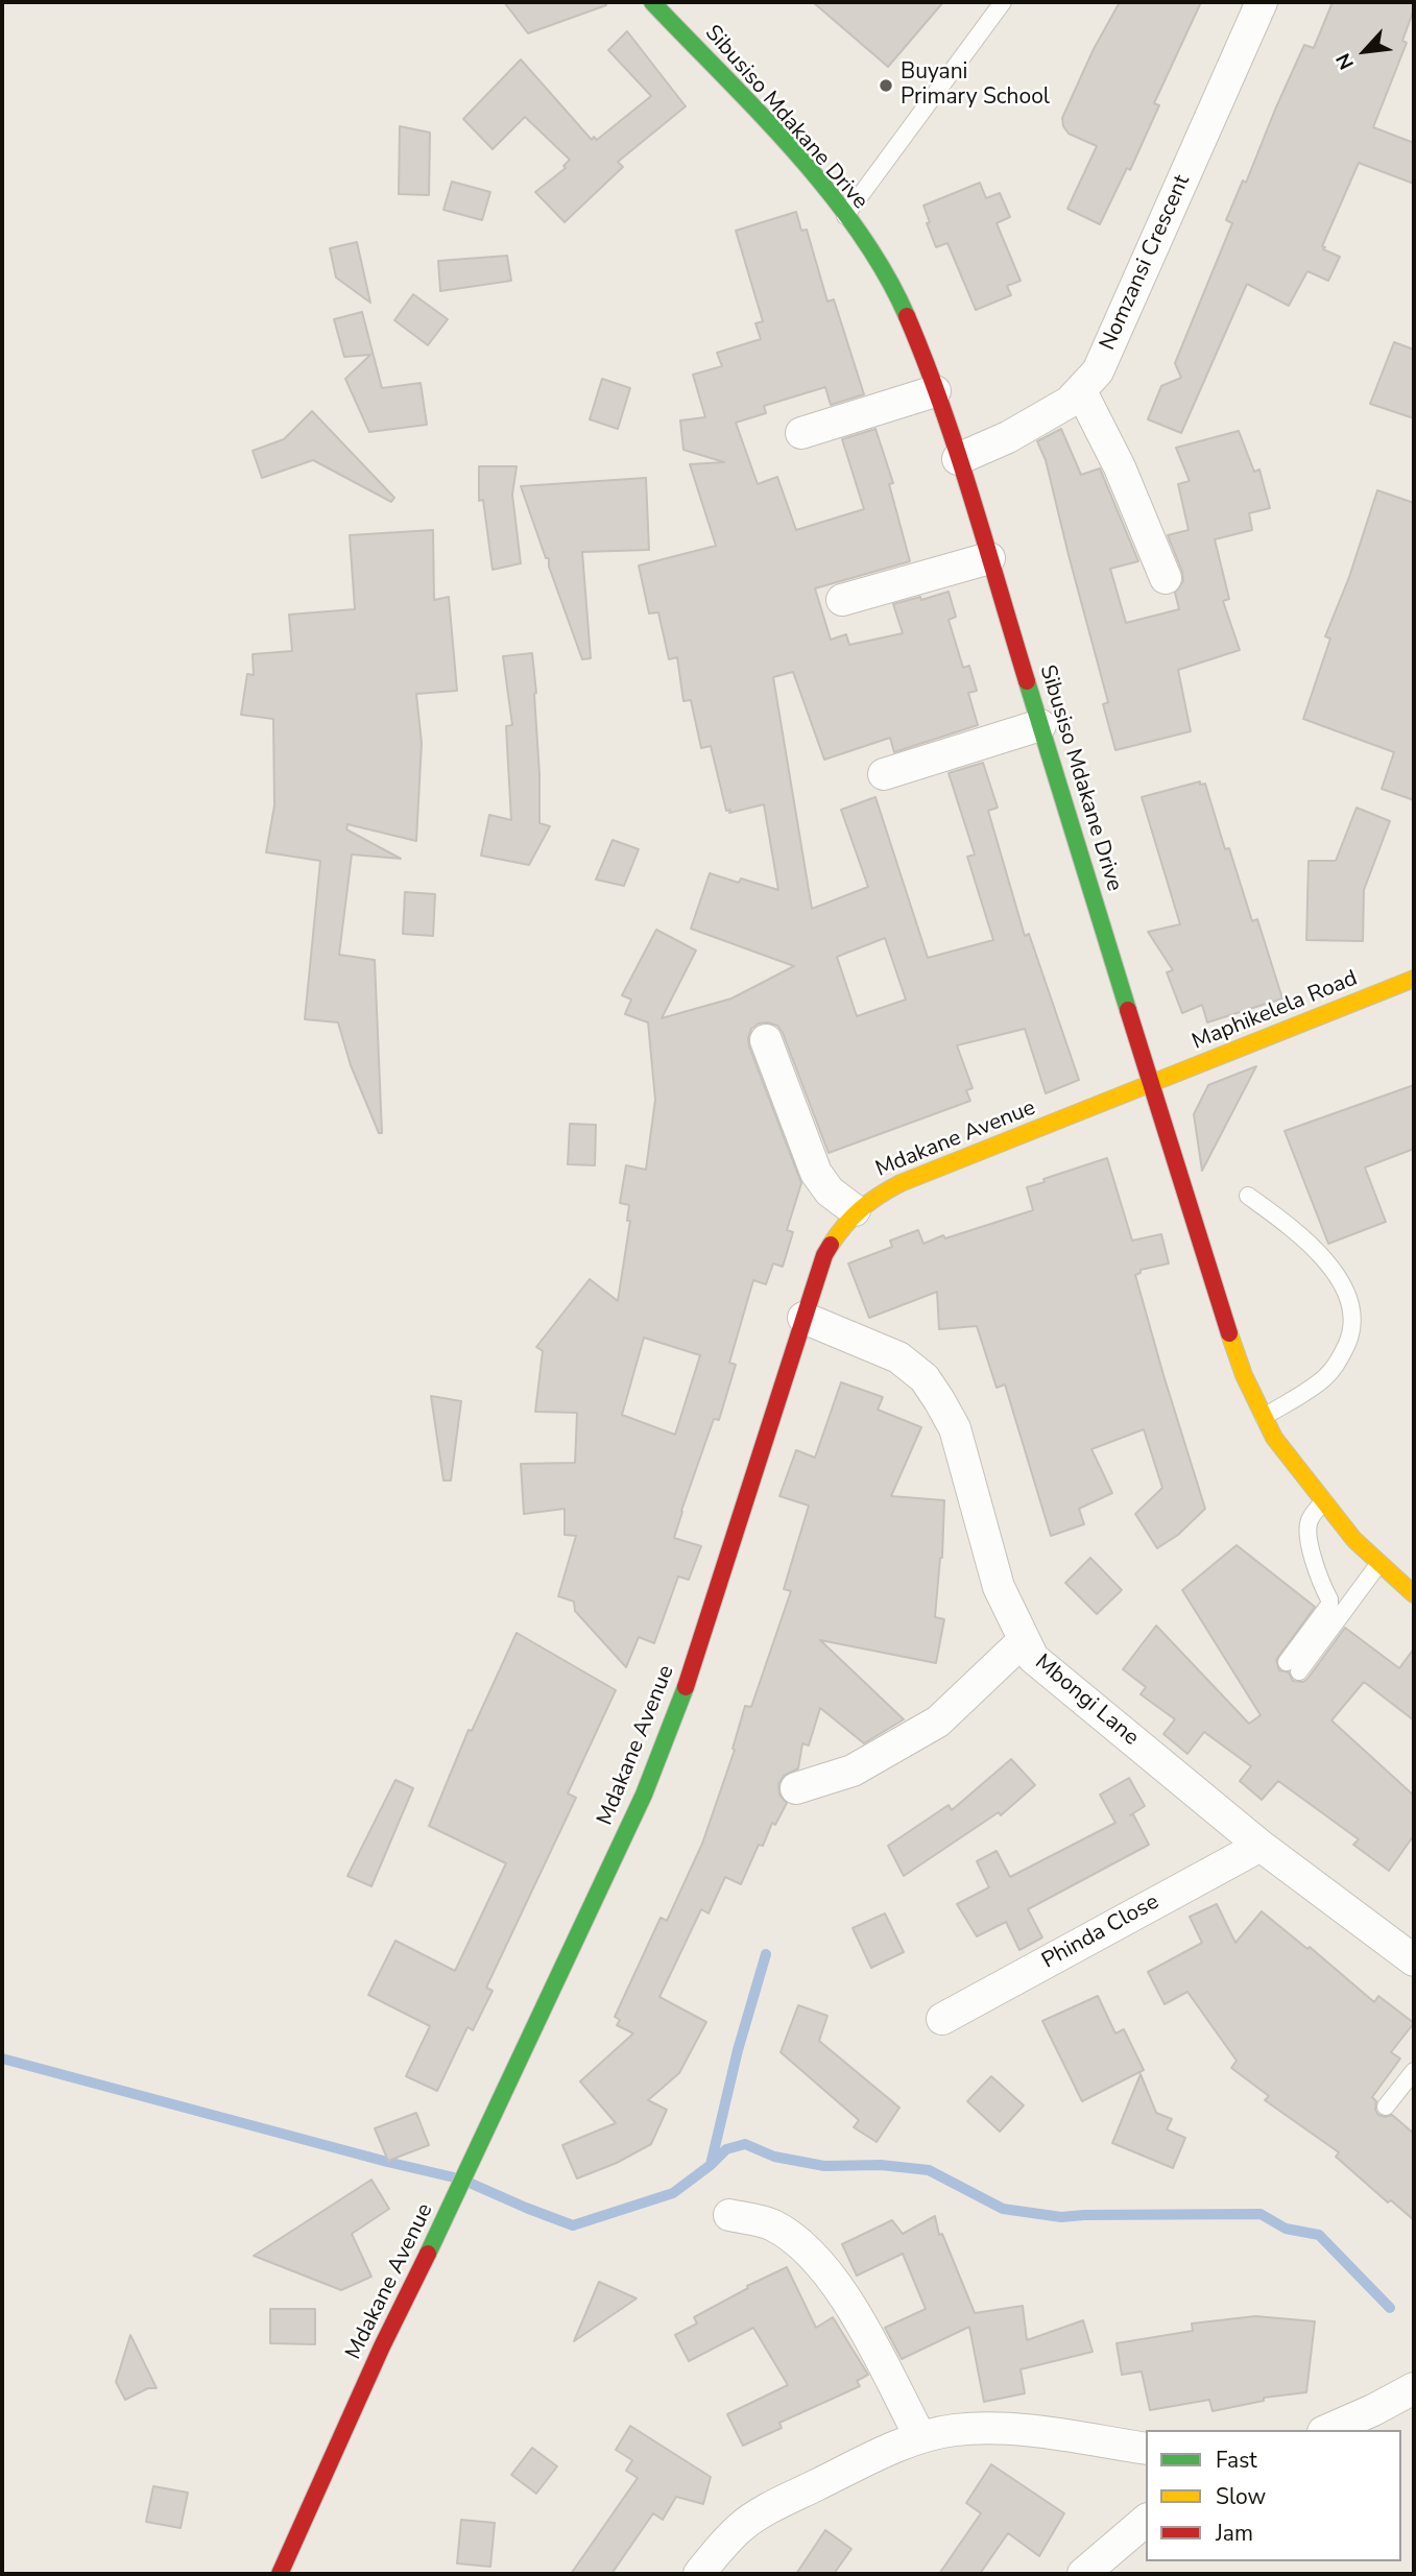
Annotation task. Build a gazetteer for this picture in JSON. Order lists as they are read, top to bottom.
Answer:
{
  "streets": {
    "street": [
      "Sibusiso Mdakane Drive",
      "Nomzansi Crescent",
      "Maphikelela Road",
      "Mdakane Avenue",
      "Mbongi Lane",
      "Phinda Close"
    ]
  },
  "crossings": [
    ["Sibusiso Mdakane Drive", "Nomzansi Crescent"],
    ["Sibusiso Mdakane Drive", "Maphikelela Road"],
    ["Sibusiso Mdakane Drive", "Mdakane Avenue"],
    ["Maphikelela Road", "Mdakane Avenue"],
    ["Mdakane Avenue", "Mbongi Lane"],
    ["Mbongi Lane", "Phinda Close"]
  ],
  "places": ["Buyani Primary School"],
  "legend": ["Fast", "Slow", "Jam"],
  "north": "bottom left"
}
